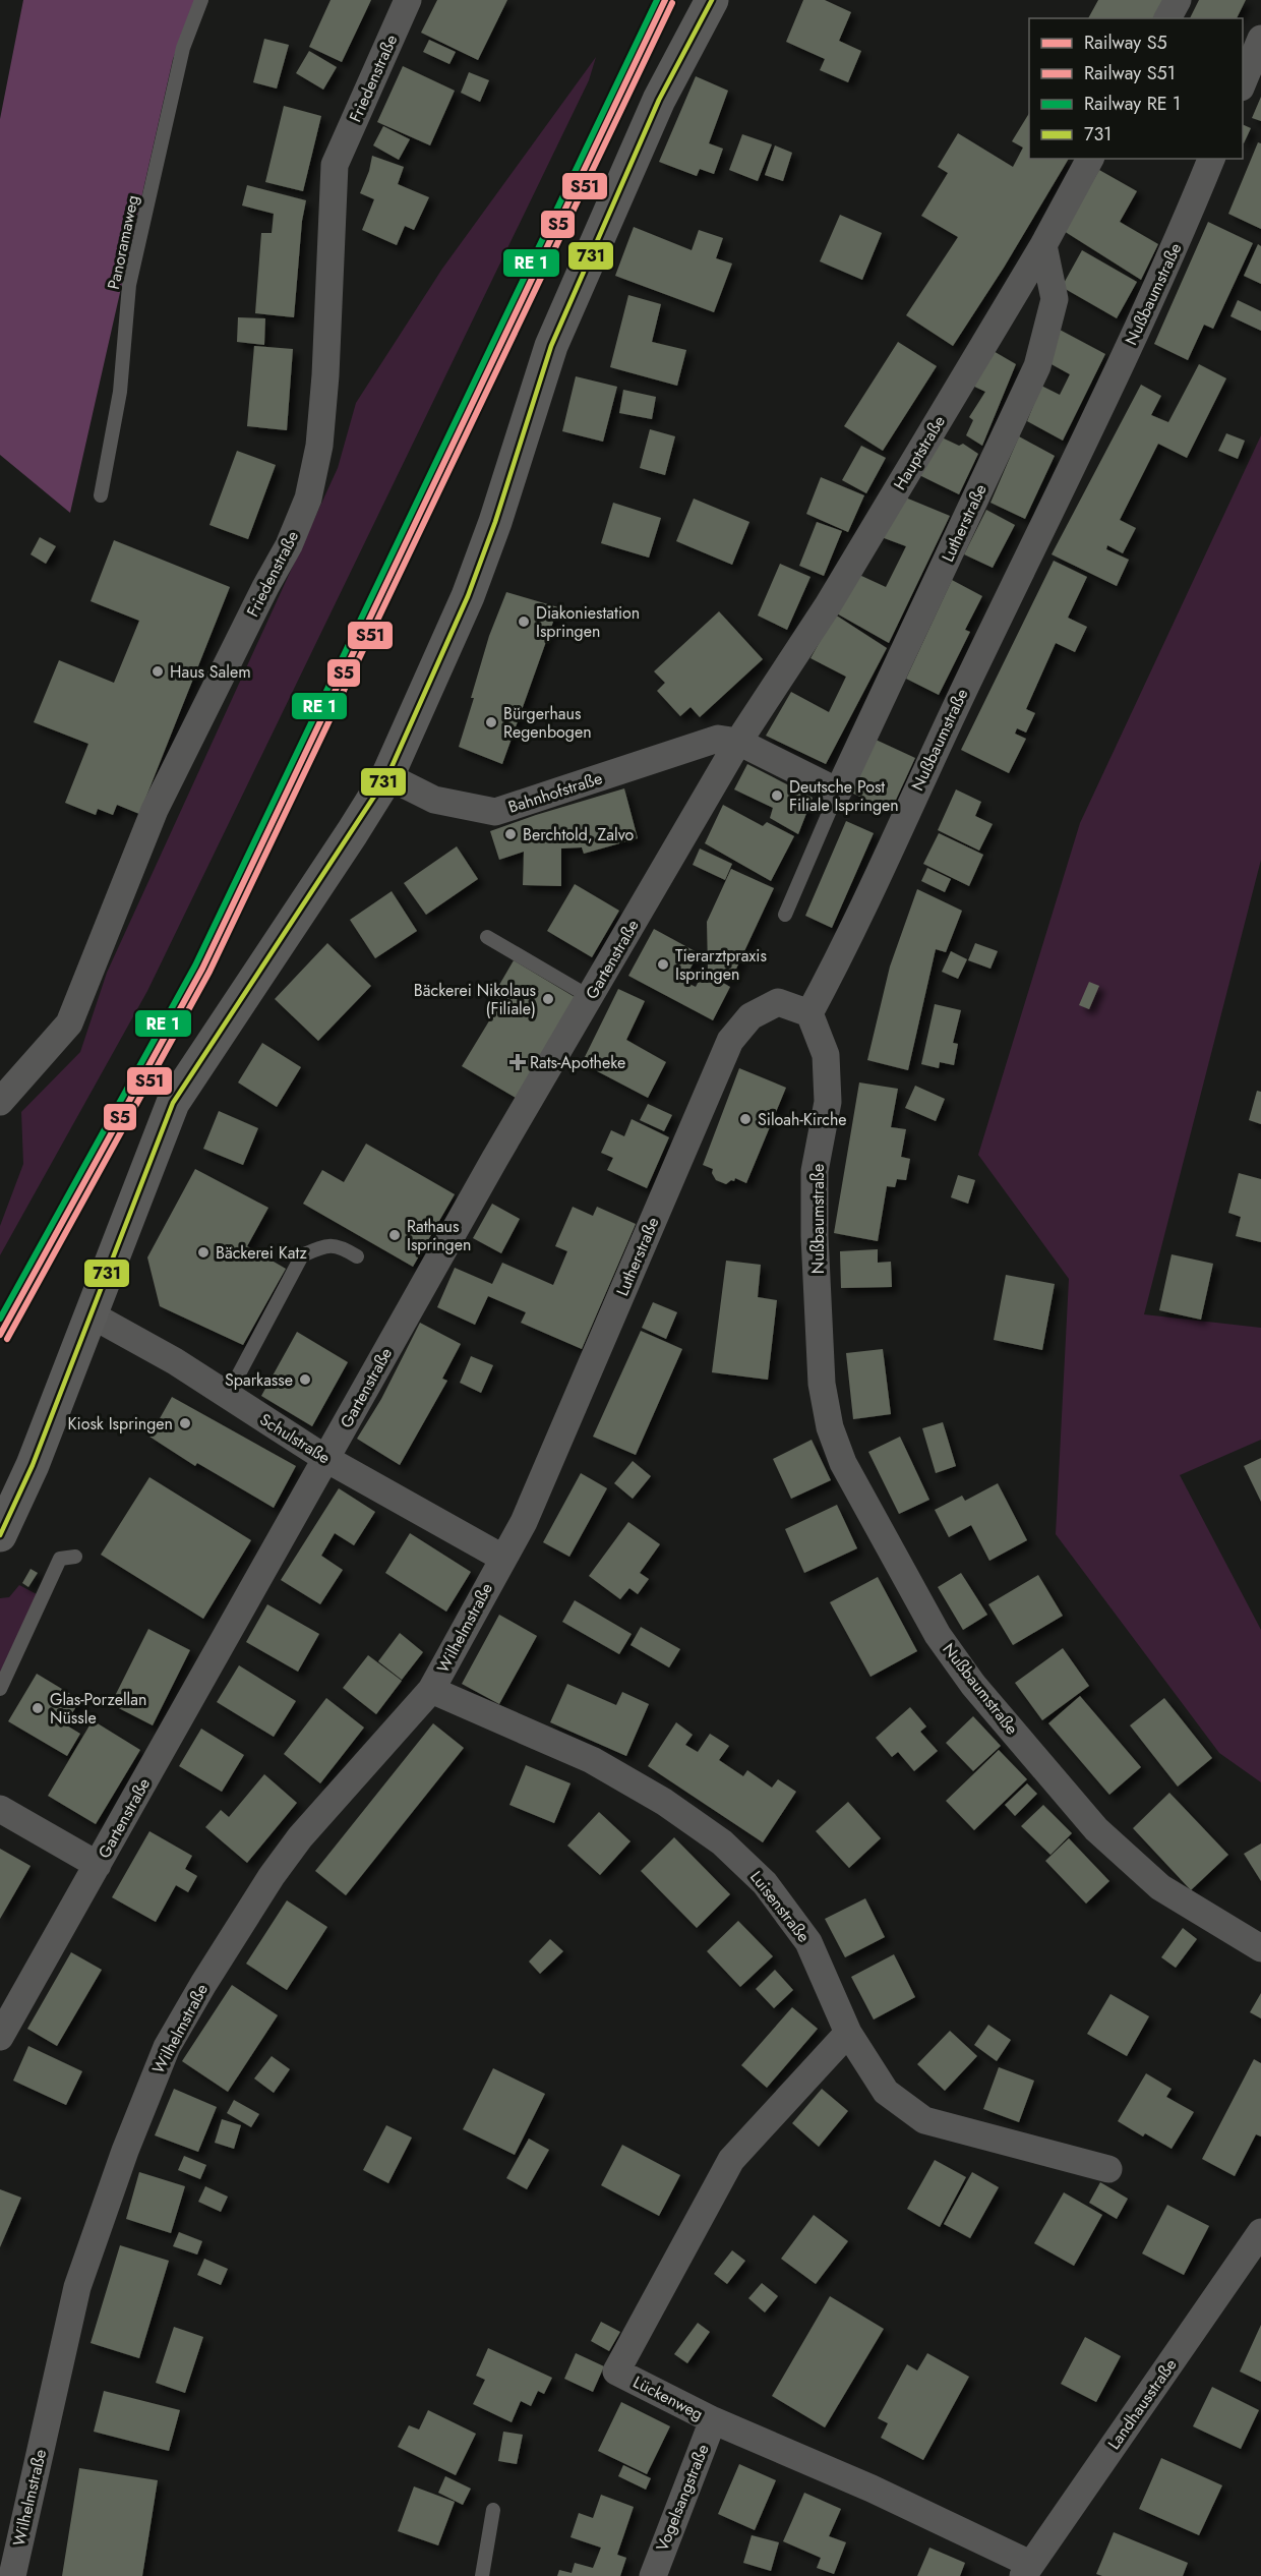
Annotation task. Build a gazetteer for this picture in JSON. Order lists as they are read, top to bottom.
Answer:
{
  "streets": {
    "street": [
      "Friedenstraße",
      "Nußbaumstraße",
      "Hauptstraße",
      "Lutherstraße",
      "Bahnhofstraße",
      "Gartenstraße",
      "Schulstraße",
      "Wilhelmstraße",
      "Luisenstraße",
      "Lückenweg",
      "Landhausstraße",
      "Vogelsangstraße"
    ],
    "lane": ["Panoramaweg"]
  },
  "crossings": [
    ["Nußbaumstraße", "Lutherstraße"],
    ["Hauptstraße", "Lutherstraße"],
    ["Hauptstraße", "Bahnhofstraße"],
    ["Hauptstraße", "Gartenstraße"],
    ["Lutherstraße", "Schulstraße"],
    ["Lutherstraße", "Wilhelmstraße"],
    ["Bahnhofstraße", "Gartenstraße"],
    ["Gartenstraße", "Schulstraße"],
    ["Schulstraße", "Wilhelmstraße"],
    ["Wilhelmstraße", "Luisenstraße"],
    ["Luisenstraße", "Lückenweg"],
    ["Lückenweg", "Landhausstraße"],
    ["Lückenweg", "Vogelsangstraße"]
  ],
  "places": {
    "other": [
      "Diakoniestation Ispringen",
      "Haus Salem",
      "Bürgerhaus Regenbogen",
      "Deutsche Post Filiale Ispringen",
      "Berchtold, Zalvo",
      "Tierarztpraxis Ispringen",
      "Bäckerei Nikolaus (Filiale)",
      "Siloah-Kirche",
      "Rathaus Ispringen",
      "Bäckerei Katz",
      "Sparkasse",
      "Kiosk Ispringen",
      "Glas-Porzellan Nüssle"
    ],
    "health": ["Rats-Apotheke"]
  },
  "lines": ["rail line S5", "transit line 731", "rail line S51"],
  "legend": [
    "Railway S5",
    "Railway S51",
    "Railway RE 1",
    "731"
  ]
}
